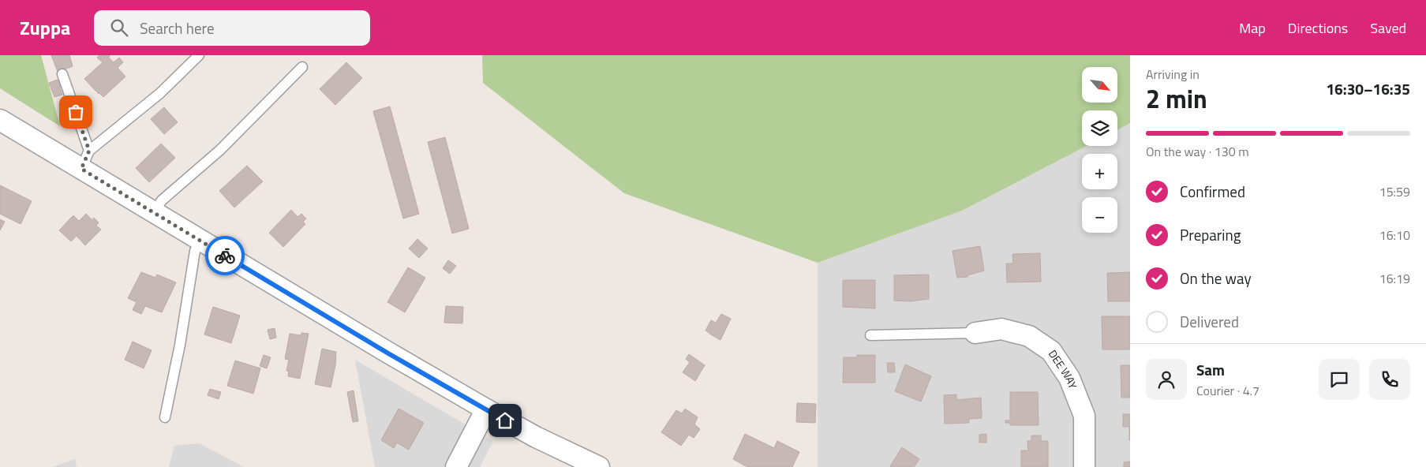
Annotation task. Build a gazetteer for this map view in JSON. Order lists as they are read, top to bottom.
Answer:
{
  "streets": {
    "street": ["DEE WAY"]
  },
  "north": "bottom right",
  "page": {
    "header": "Zuppa",
    "search": "Search here",
    "nav": ["Map", "Directions", "Saved"],
    "heading": ["2 min", "Arriving in", "16:30–16:35"],
    "panel": ["Sam", "Courier · 4.7"],
    "map_buttons": ["+", "−"],
    "bar": "On the way · 130 m",
    "list": [
      ["Confirmed", "15:59"],
      ["Preparing", "16:10"],
      ["On the way", "16:19"],
      "Delivered"
    ]
  }
}
